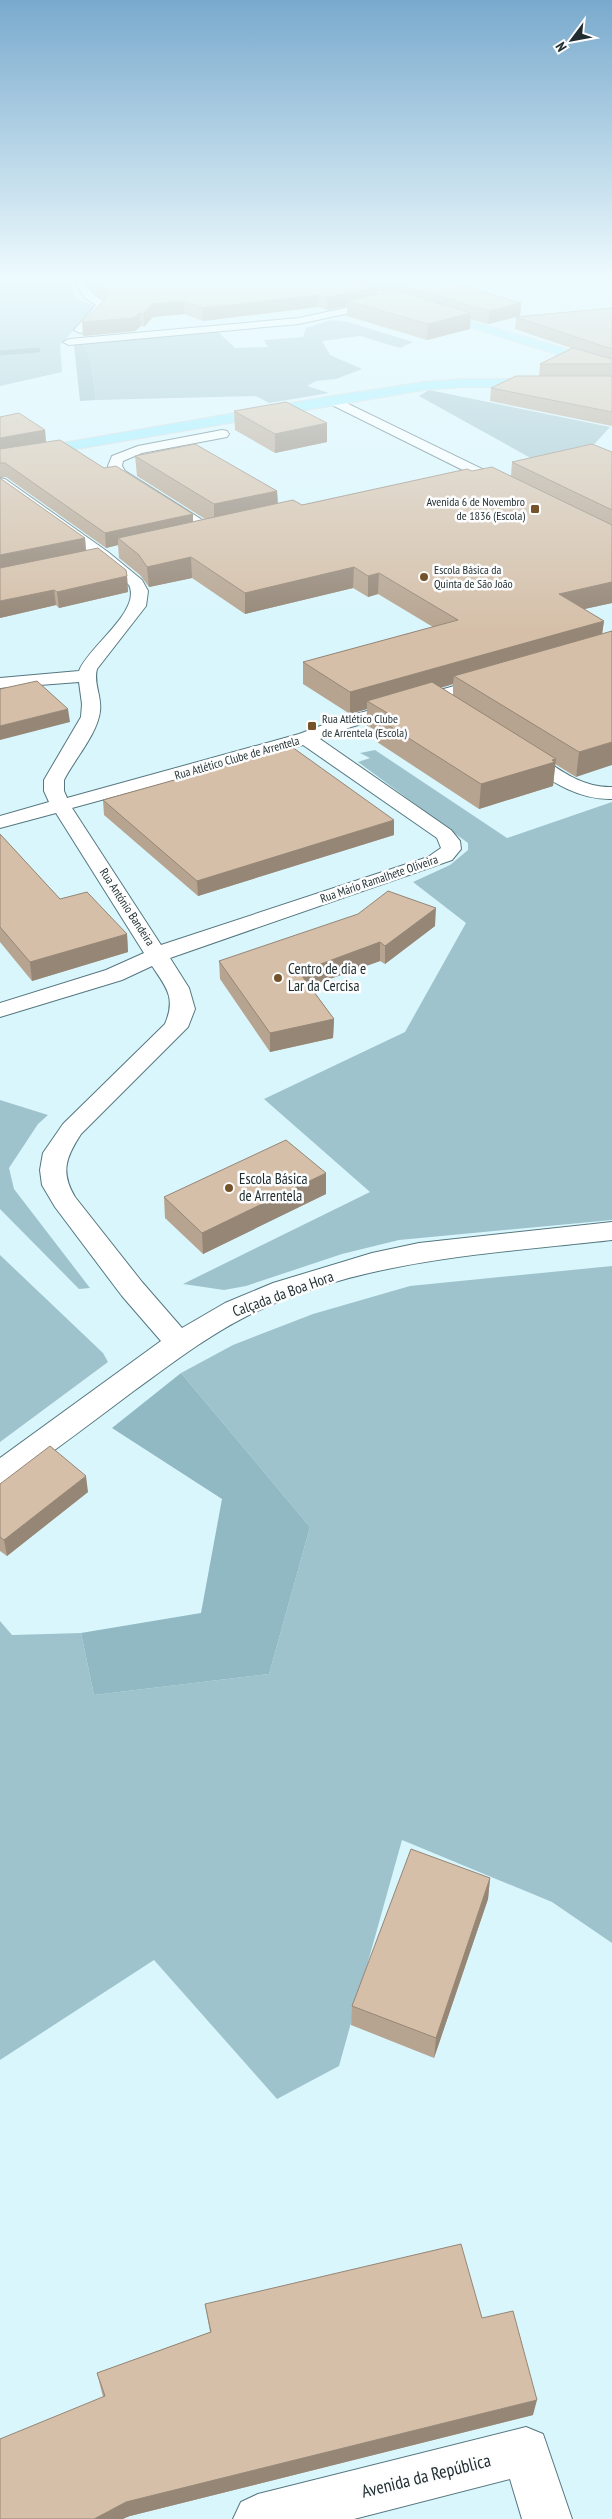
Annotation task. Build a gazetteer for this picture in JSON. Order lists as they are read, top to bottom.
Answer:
{
  "streets": {
    "street": [
      "Rua Atlético Clube de Arrentela",
      "Rua Mário Ramalhete Oliveira",
      "Rua António Bandeira",
      "Calçada da Boa Hora",
      "Avenida da República"
    ]
  },
  "crossings": [
    ["Rua Atlético Clube de Arrentela", "Rua Mário Ramalhete Oliveira"],
    ["Rua Atlético Clube de Arrentela", "Rua António Bandeira"],
    ["Rua Mário Ramalhete Oliveira", "Rua António Bandeira"],
    ["Rua António Bandeira", "Calçada da Boa Hora"]
  ],
  "places": {
    "transit": ["Avenida 6 de Novembro de 1836 (Escola)", "Rua Atlético Clube de Arrentela (Escola)"],
    "other": ["Escola Básica da Quinta de São João", "Centro de dia e Lar da Cercisa", "Escola Básica de Arrentela"]
  },
  "north": "bottom left"
}
